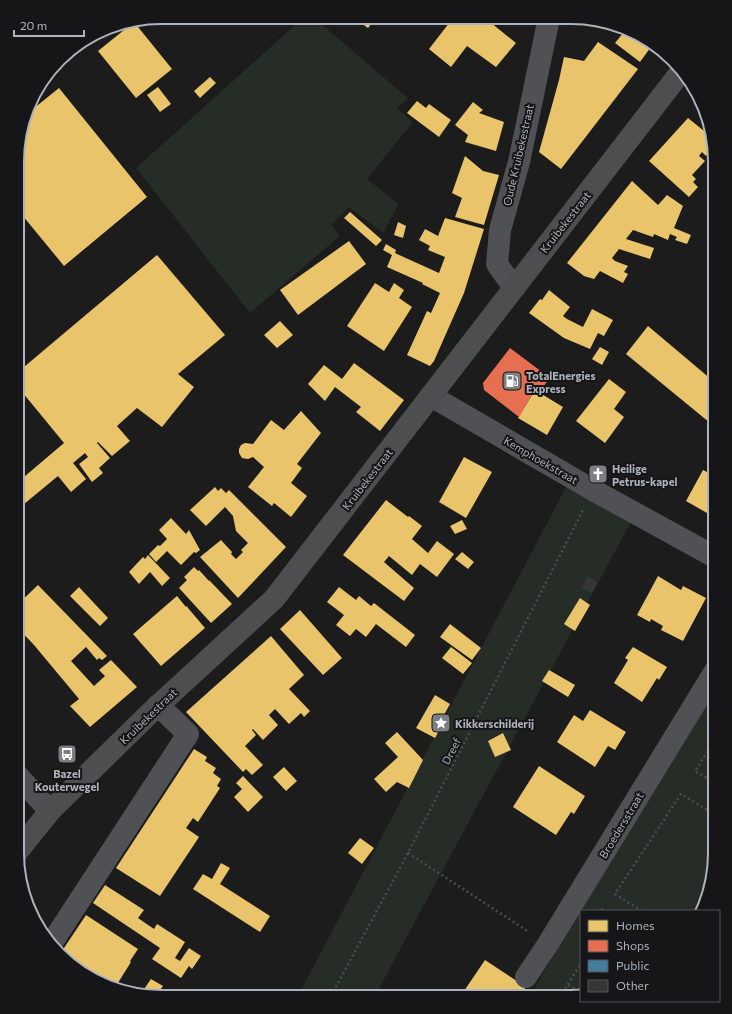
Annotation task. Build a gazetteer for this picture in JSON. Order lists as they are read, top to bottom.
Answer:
{
  "streets": {
    "main road": ["Kruibekestraat"],
    "street": ["Oude Kruibekestraat", "Kemphoekstraat", "Broedersstraat"],
    "path": ["Dreef"]
  },
  "crossings": [
    ["Oude Kruibekestraat", "Kruibekestraat"],
    ["Kruibekestraat", "Kemphoekstraat"],
    ["Kemphoekstraat", "Dreef"]
  ],
  "places": {
    "fuel station": ["TotalEnergies Express"],
    "church": ["Heilige Petrus-kapel"],
    "place": ["Kikkerschilderij"],
    "bus stop": ["Bazel Kouterwegel"]
  },
  "legend": [
    "Homes",
    "Shops",
    "Public",
    "Other"
  ],
  "scale_bar": "20 m"
}
